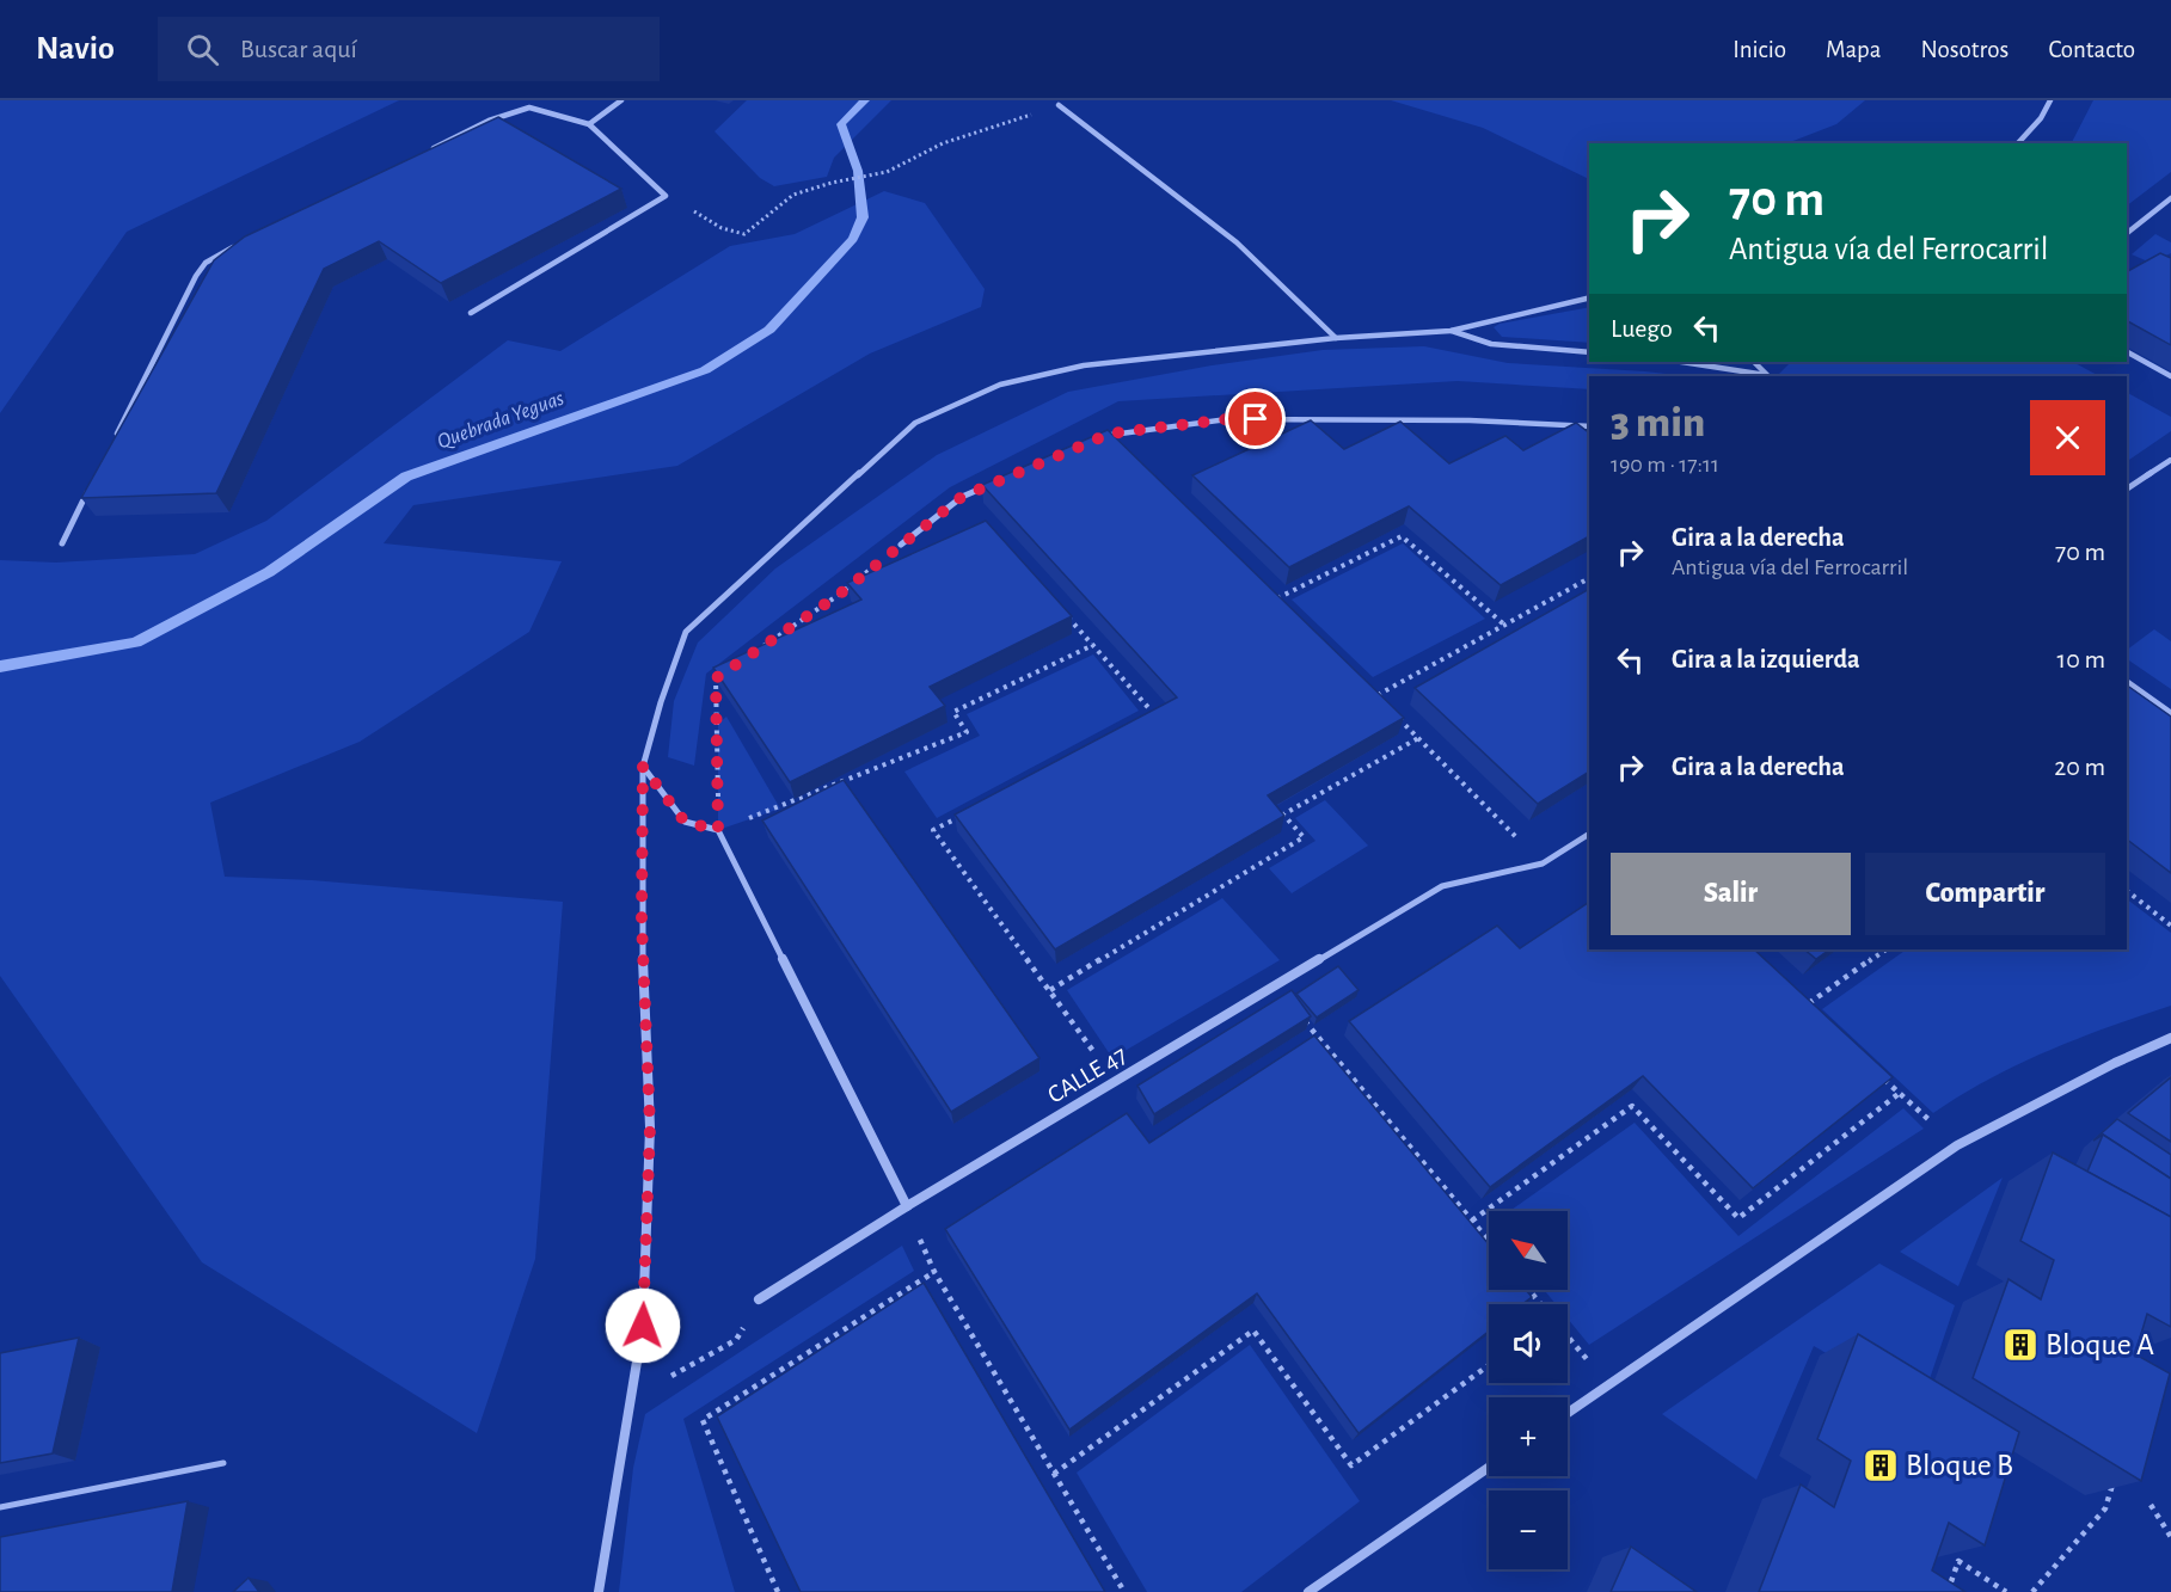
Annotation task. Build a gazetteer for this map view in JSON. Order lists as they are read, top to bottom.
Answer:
{
  "streets": {
    "street": ["CALLE 47"]
  },
  "water": ["Quebrada Yeguas"],
  "places": {
    "building": ["Bloque A", "Bloque B"]
  },
  "north": "top left",
  "page": {
    "header": "Navio",
    "search": "Buscar aquí",
    "nav": [
      "Inicio",
      "Mapa",
      "Nosotros",
      "Contacto"
    ],
    "turn": ["70 m", "Antigua vía del Ferrocarril"],
    "then": "Luego",
    "heading": ["3 min", "190 m · 17:11"],
    "list": [
      {
        "name": "Gira a la derecha",
        "note": "Antigua vía del Ferrocarril",
        "value": "70 m"
      },
      {
        "name": "Gira a la izquierda",
        "value": "10 m"
      },
      {
        "name": "Gira a la derecha",
        "value": "20 m"
      }
    ],
    "buttons": ["Salir", "Compartir"],
    "map_buttons": ["+", "−"]
  }
}
